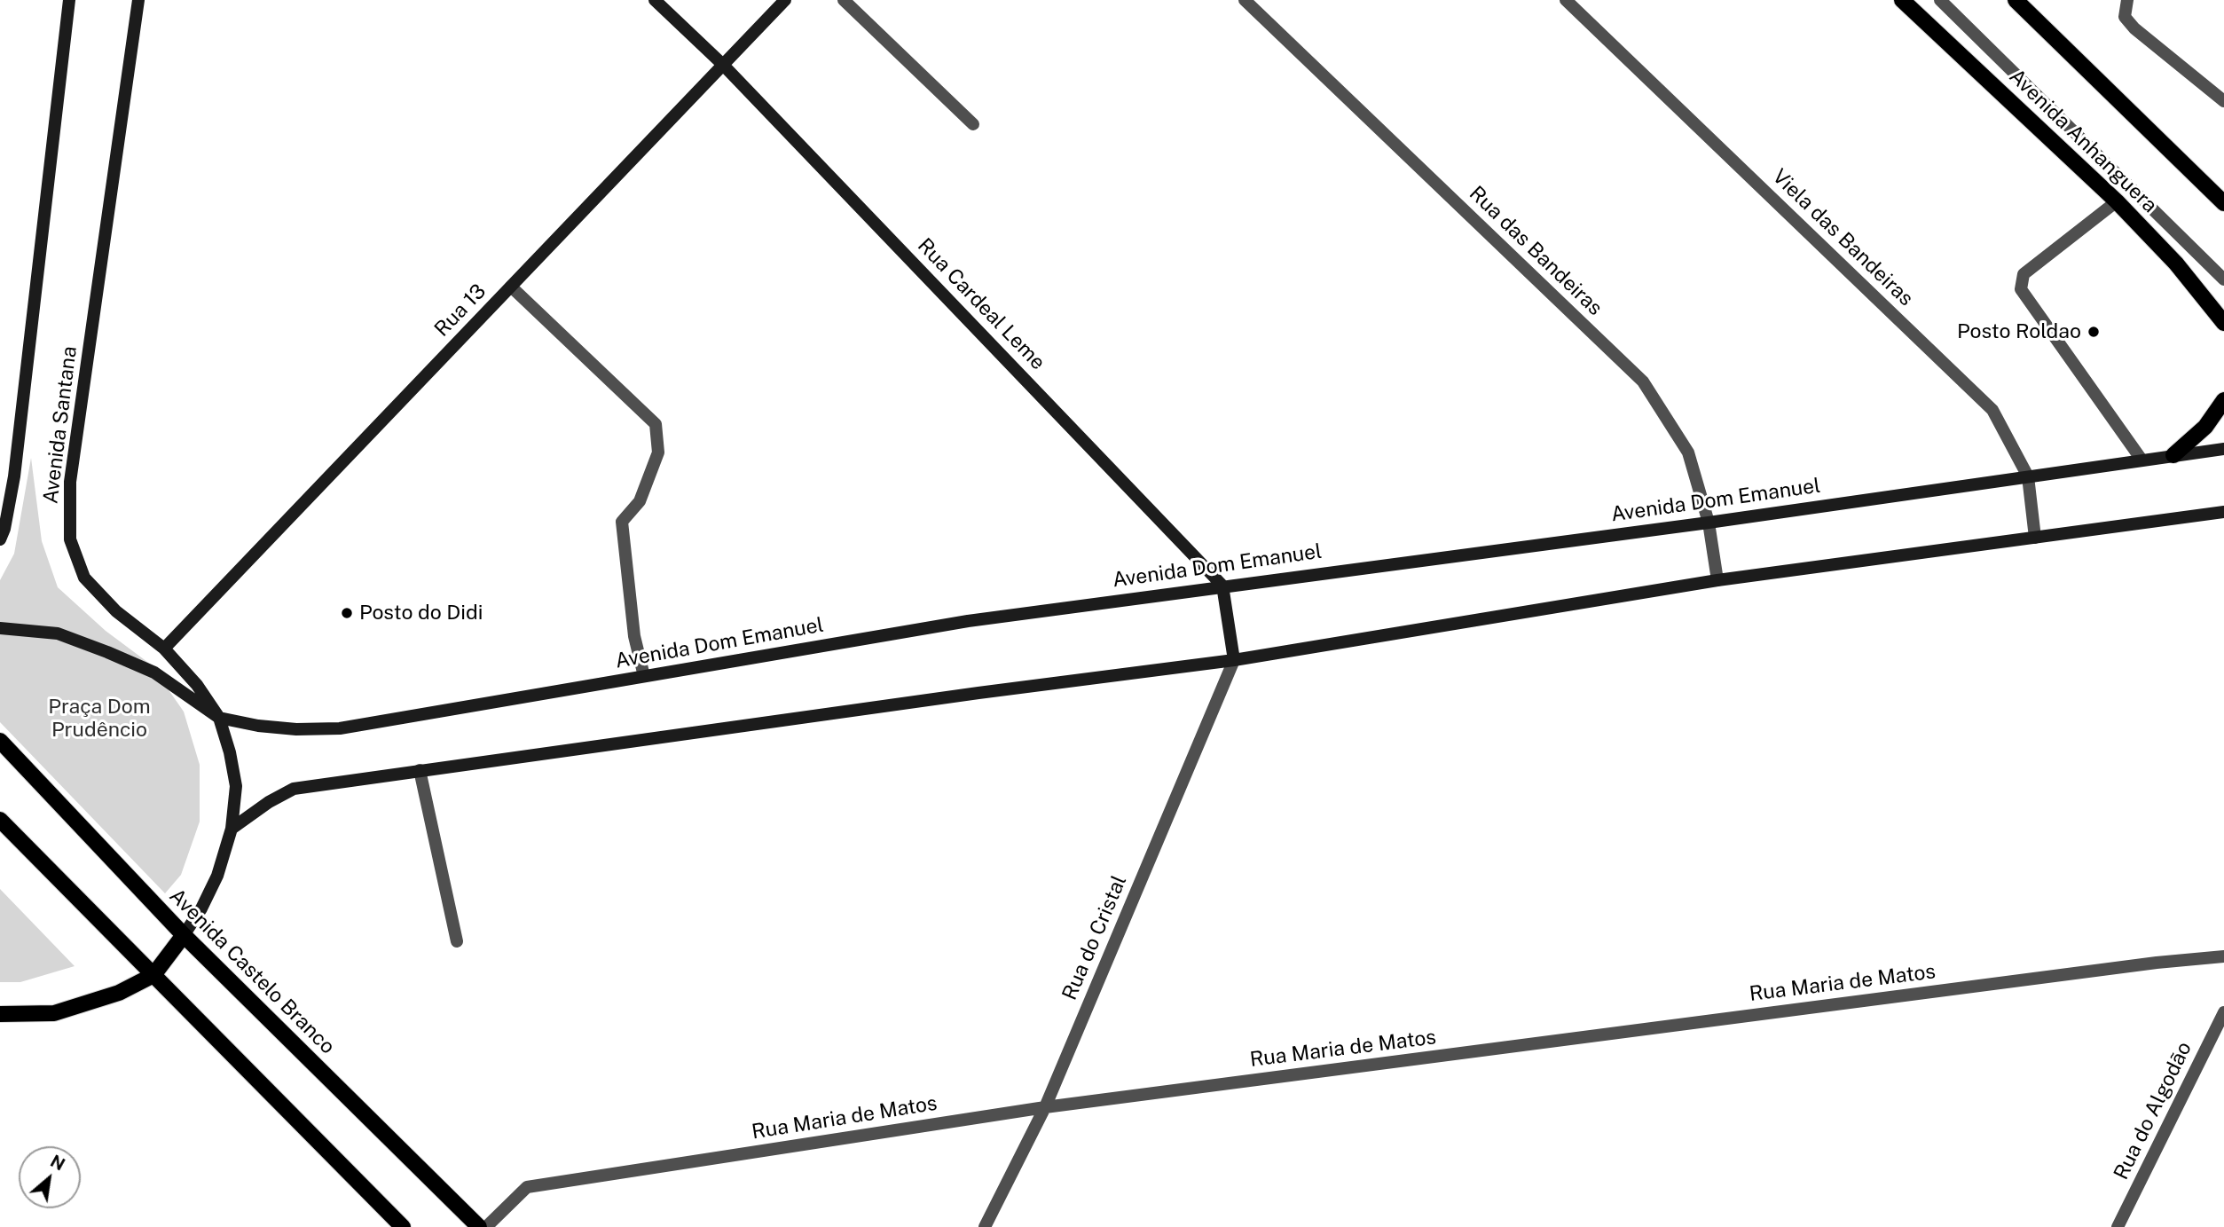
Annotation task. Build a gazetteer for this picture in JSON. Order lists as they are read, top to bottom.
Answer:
{
  "streets": {
    "main road": [
      "Avenida Anhanguera",
      "Rua Cardeal Leme",
      "Rua 13",
      "Avenida Santana",
      "Avenida Dom Emanuel",
      "Avenida Castelo Branco"
    ],
    "street": [
      "Viela das Bandeiras",
      "Rua das Bandeiras",
      "Rua do Cristal",
      "Rua Maria de Matos",
      "Rua do Algodão"
    ]
  },
  "crossings": [
    ["Viela das Bandeiras", "Avenida Dom Emanuel"],
    ["Rua das Bandeiras", "Avenida Dom Emanuel"],
    ["Rua Cardeal Leme", "Rua 13"],
    ["Rua Cardeal Leme", "Avenida Dom Emanuel"],
    ["Rua 13", "Avenida Santana"],
    ["Avenida Santana", "Avenida Dom Emanuel"],
    ["Avenida Santana", "Avenida Castelo Branco"],
    ["Rua do Cristal", "Rua Maria de Matos"]
  ],
  "parks": ["Praça Dom Prudêncio"],
  "places": ["Posto Roldao", "Posto do Didi"],
  "north": "top right"
}
